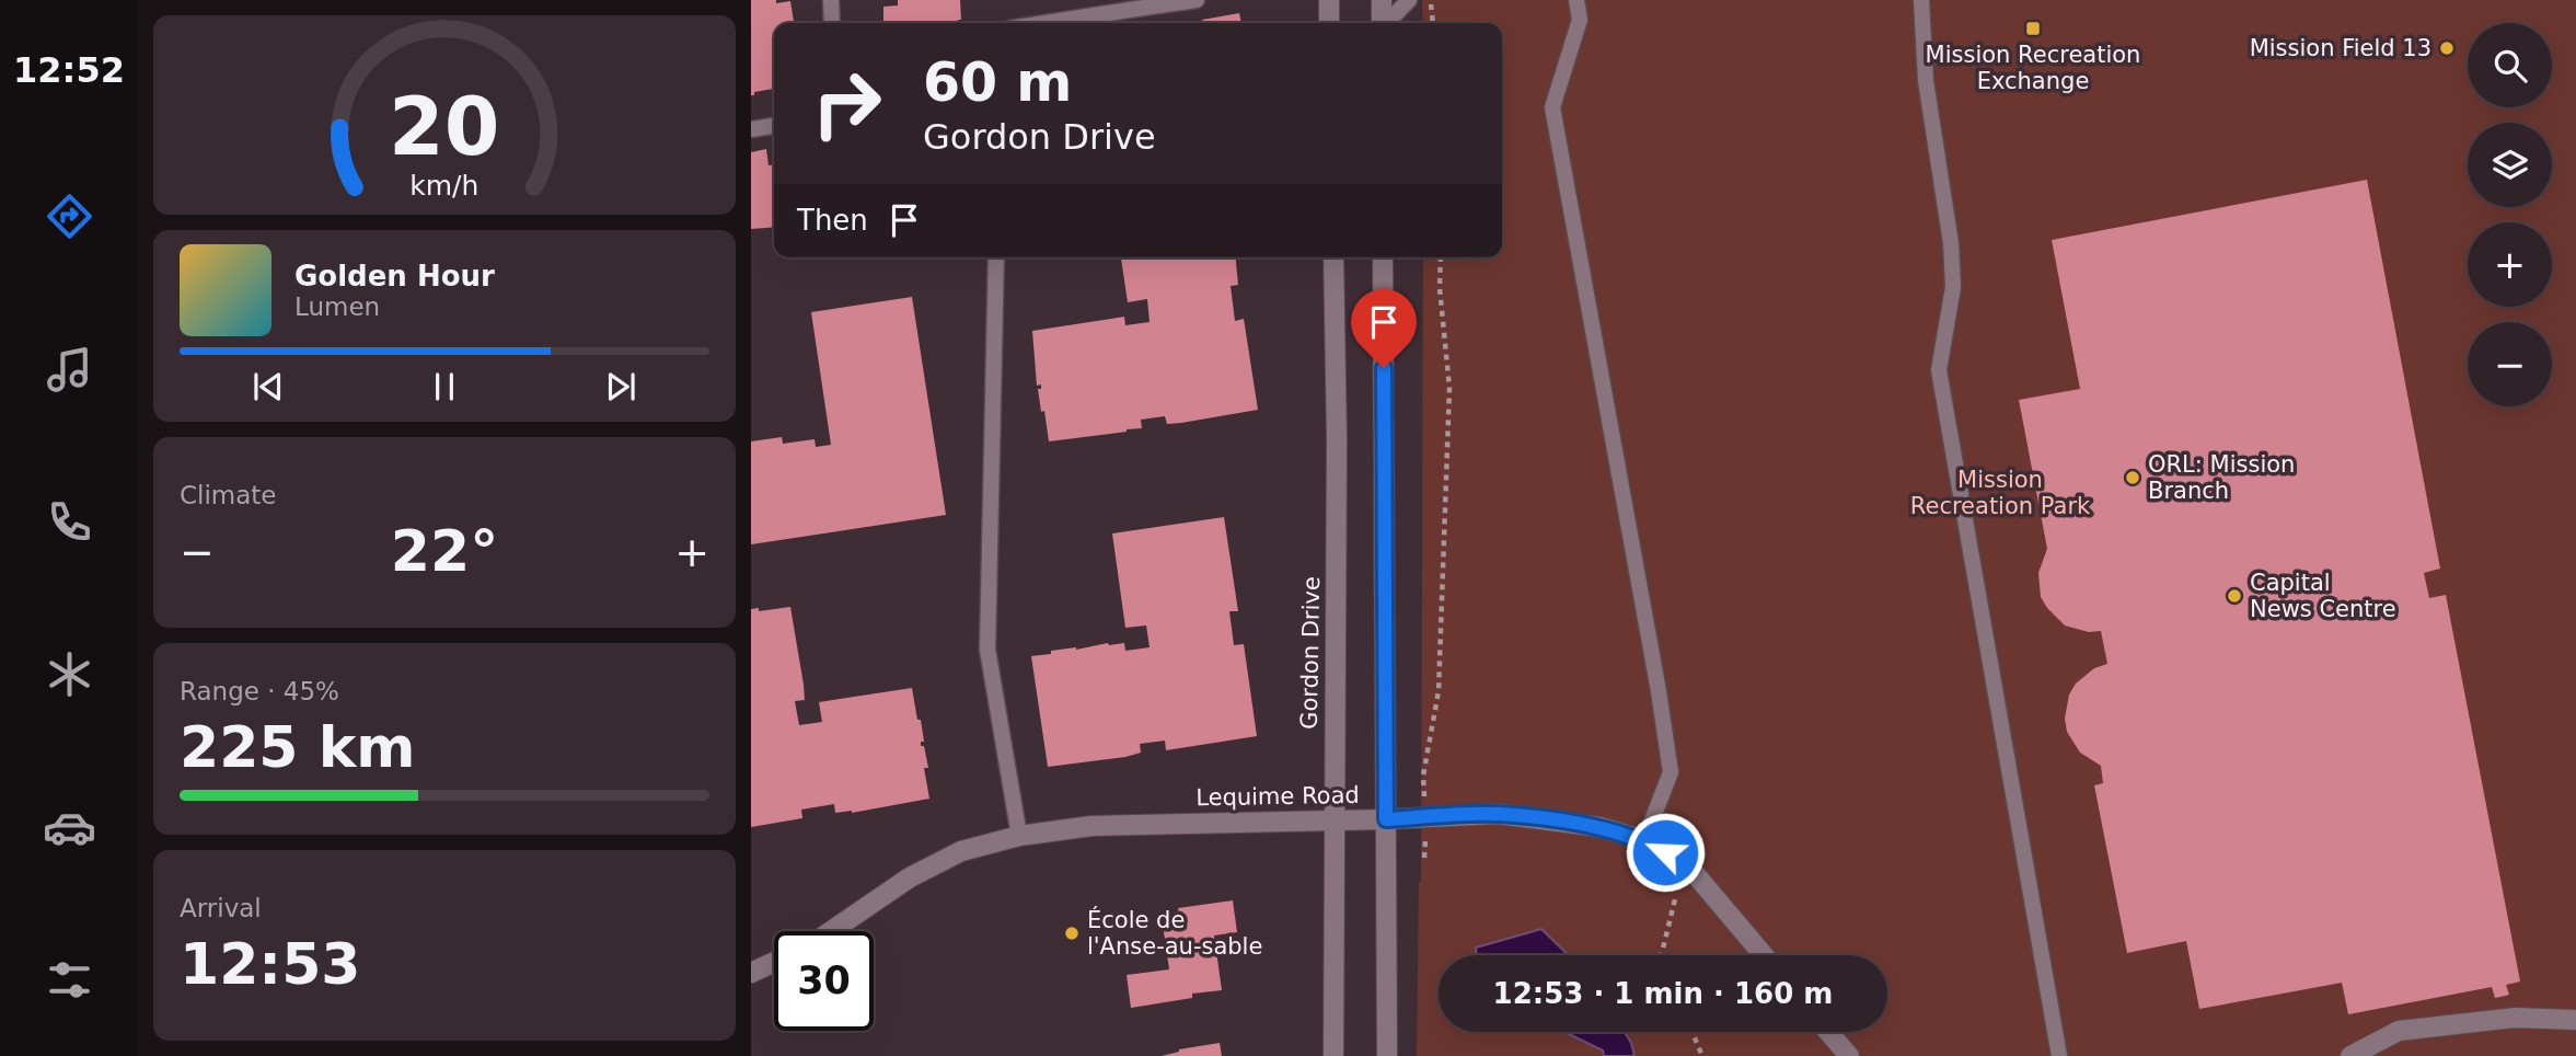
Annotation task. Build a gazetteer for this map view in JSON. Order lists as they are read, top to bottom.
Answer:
{
  "streets": {
    "main road": ["Gordon Drive", "Lequime Road"]
  },
  "crossings": [
    ["Gordon Drive", "Lequime Road"]
  ],
  "parks": ["Mission Recreation Park"],
  "places": {
    "transit": ["Mission Recreation Exchange"],
    "other": [
      "Mission Field 13",
      "ORL: Mission Branch",
      "Capital News Centre",
      "École de l'Anse-au-sable"
    ]
  },
  "page": {
    "tabs": "12:52",
    "map_buttons": ["+", "−"],
    "turn": ["60 m", "Gordon Drive"],
    "then": "Then",
    "song": ["Golden Hour", "Lumen"],
    "tile": [
      "Climate",
      ["Range · 45%", "225 km"],
      ["Arrival", "12:53"]
    ],
    "heat": ["−", "22°", "+"],
    "limit": "30",
    "trip": "12:53 · 1 min · 160 m",
    "gauge": ["20", "km/h"]
  }
}
